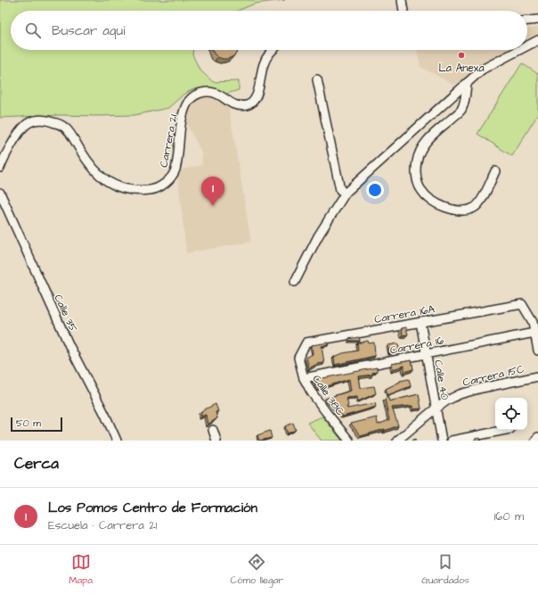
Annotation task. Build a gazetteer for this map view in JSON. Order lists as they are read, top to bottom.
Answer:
{
  "streets": {
    "street": [
      "Carrera 21",
      "Calle 35",
      "Carrera 16A",
      "Carrera 16",
      "Carrera 15C",
      "Calle 40",
      "Calle 38C"
    ]
  },
  "crossings": [
    ["Carrera 16A", "Carrera 16"],
    ["Carrera 16A", "Calle 40"],
    ["Carrera 16A", "Calle 38C"],
    ["Carrera 16", "Calle 40"],
    ["Carrera 16", "Calle 38C"],
    ["Carrera 15C", "Calle 40"]
  ],
  "places": ["La Anexa"],
  "scale_bar": "50 m",
  "page": {
    "search": "Buscar aquí",
    "pins": "1",
    "scale": "50 m",
    "heading": "Cerca",
    "list": [
      {
        "mark": "1",
        "name": "Los Pomos Centro de Formación",
        "note": "Escuela · Carrera 21",
        "value": "160 m"
      }
    ],
    "nav": ["Mapa", "Cómo llegar", "Guardados"]
  }
}
